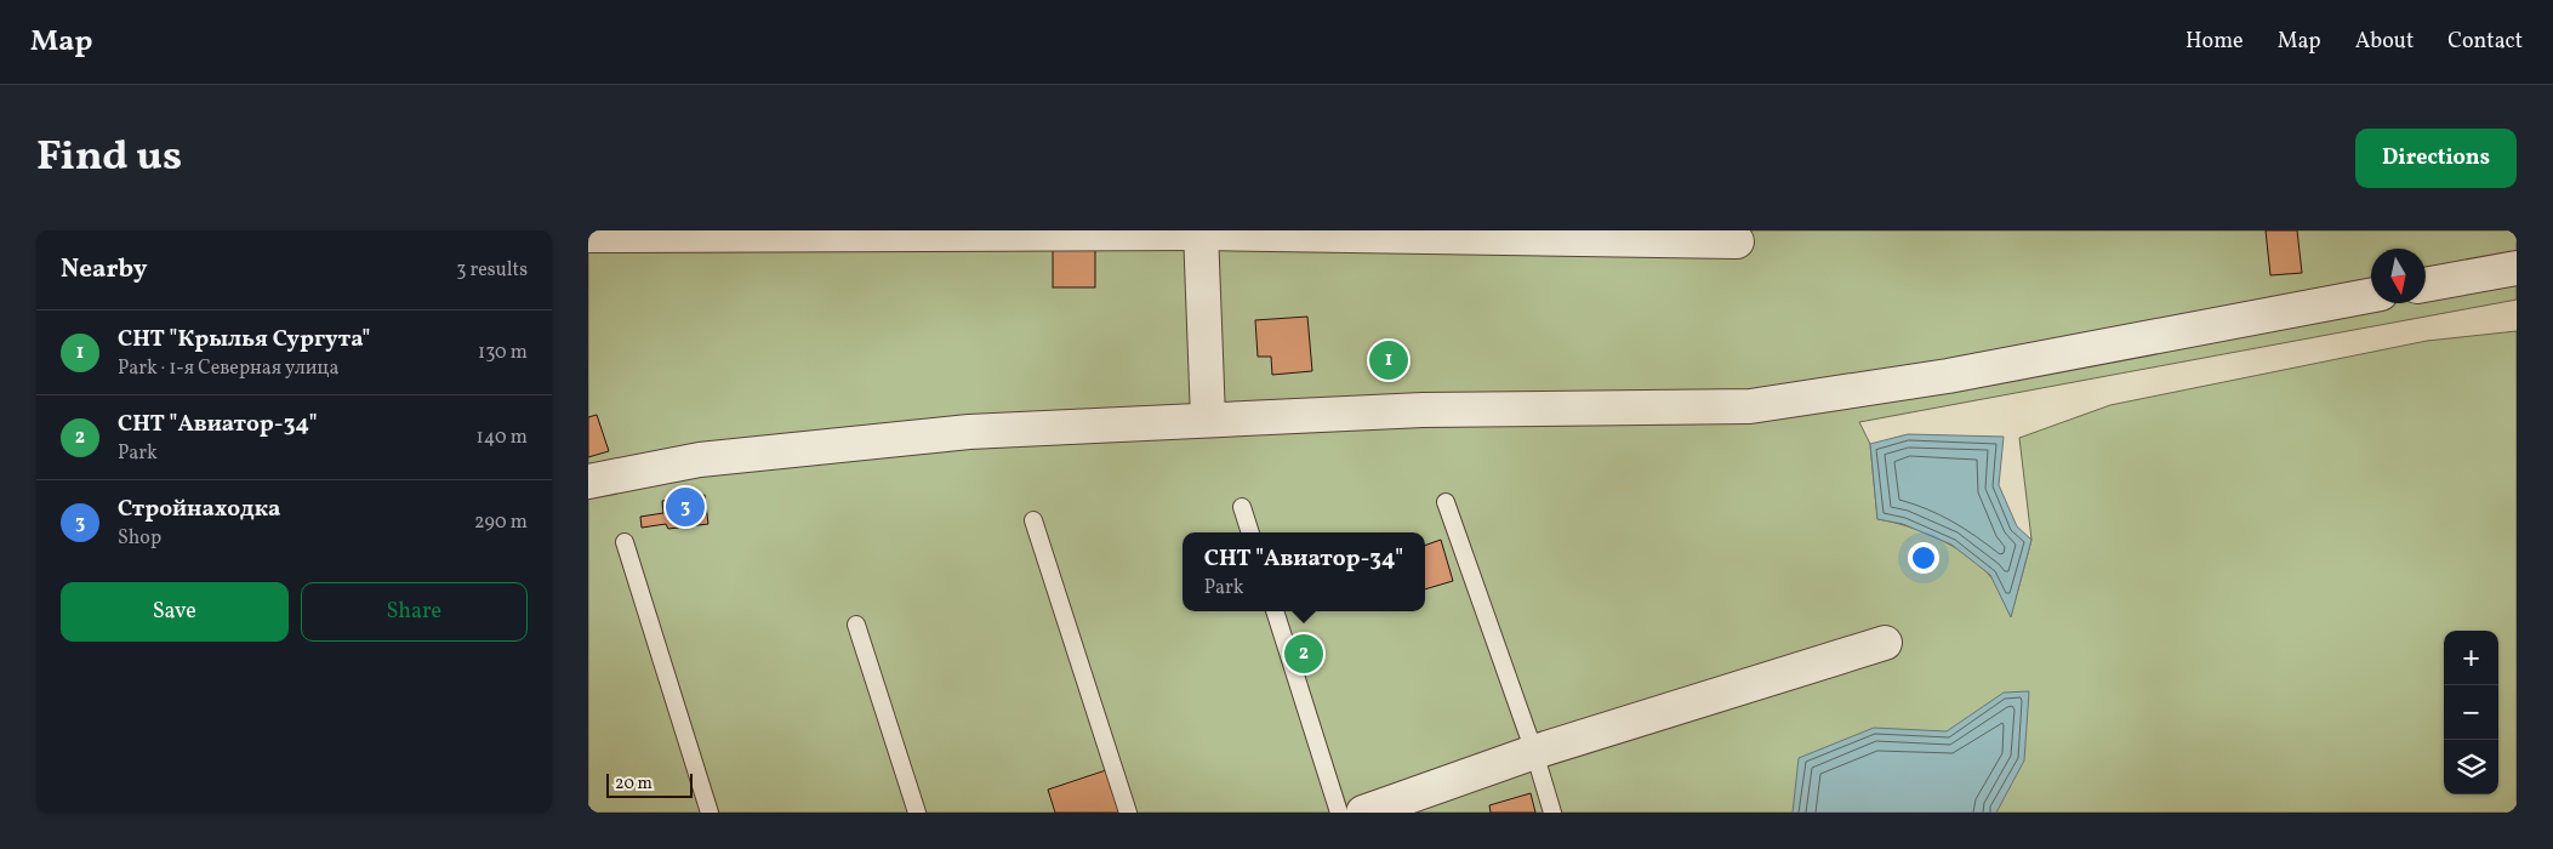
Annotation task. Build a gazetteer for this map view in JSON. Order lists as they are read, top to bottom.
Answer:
{
  "scale_bar": "20 m",
  "north": "bottom",
  "page": {
    "header": "Map",
    "nav": [
      "Home",
      "Map",
      "About",
      "Contact"
    ],
    "title": "Find us",
    "buttons": [
      "Directions",
      ["Save", "Share"]
    ],
    "heading": ["Nearby", "3 results"],
    "list": [
      {
        "mark": "1",
        "name": "CНТ \"Крылья Сургута\"",
        "note": "Park · 1-я Северная улица",
        "value": "130 m"
      },
      {
        "mark": "2",
        "name": "СНТ \"Авиатор-34\"",
        "note": "Park",
        "value": "140 m"
      },
      {
        "mark": "3",
        "name": "Стройнаходка",
        "note": "Shop",
        "value": "290 m"
      }
    ],
    "pins": ["1", "3", "2"],
    "popup": ["СНТ \"Авиатор-34\"", "Park"],
    "map_buttons": ["+", "−"],
    "scale": "20 m"
  }
}
